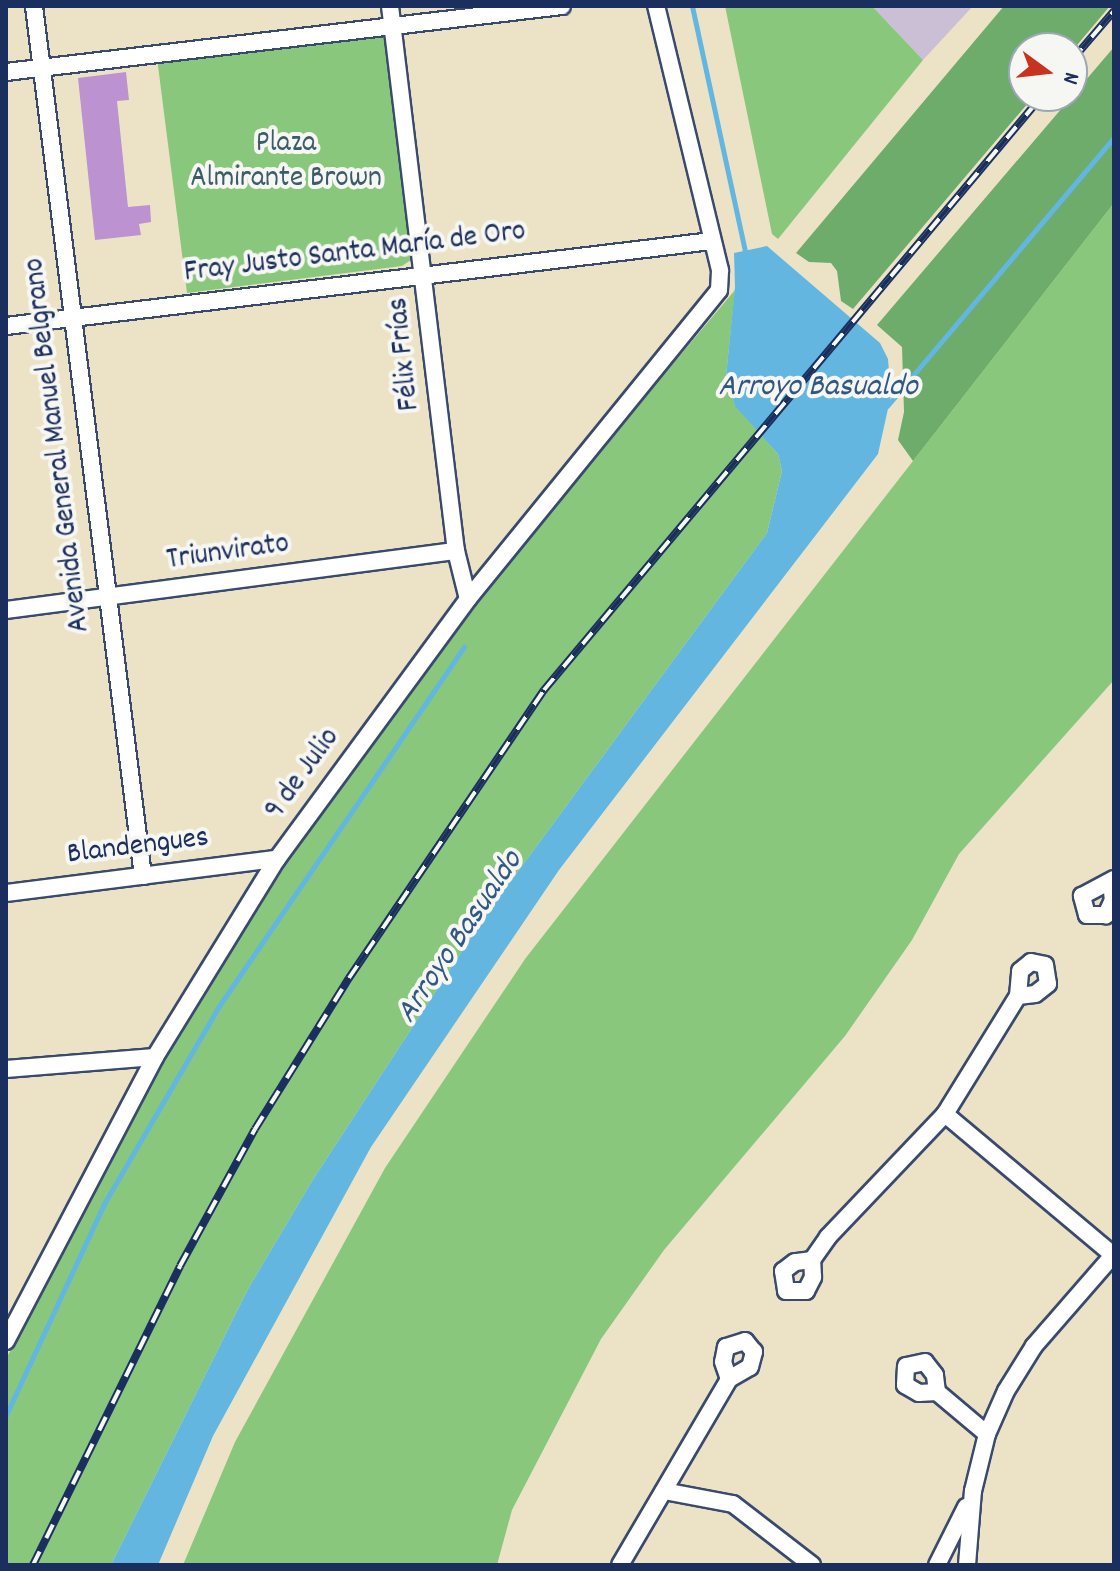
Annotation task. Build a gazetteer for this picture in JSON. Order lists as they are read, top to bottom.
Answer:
{
  "streets": {
    "street": [
      "Fray Justo Santa María de Oro",
      "Félix Frías",
      "Avenida General Manuel Belgrano",
      "Triunvirato",
      "9 de Julio",
      "Blandengues"
    ]
  },
  "crossings": [
    ["Fray Justo Santa María de Oro", "Félix Frías"],
    ["Fray Justo Santa María de Oro", "Avenida General Manuel Belgrano"],
    ["Fray Justo Santa María de Oro", "9 de Julio"],
    ["Félix Frías", "Triunvirato"],
    ["Félix Frías", "9 de Julio"],
    ["Avenida General Manuel Belgrano", "Triunvirato"],
    ["Avenida General Manuel Belgrano", "Blandengues"],
    ["9 de Julio", "Blandengues"]
  ],
  "water": ["Arroyo Basualdo"],
  "parks": ["Plaza Almirante Brown"],
  "north": "right"
}
